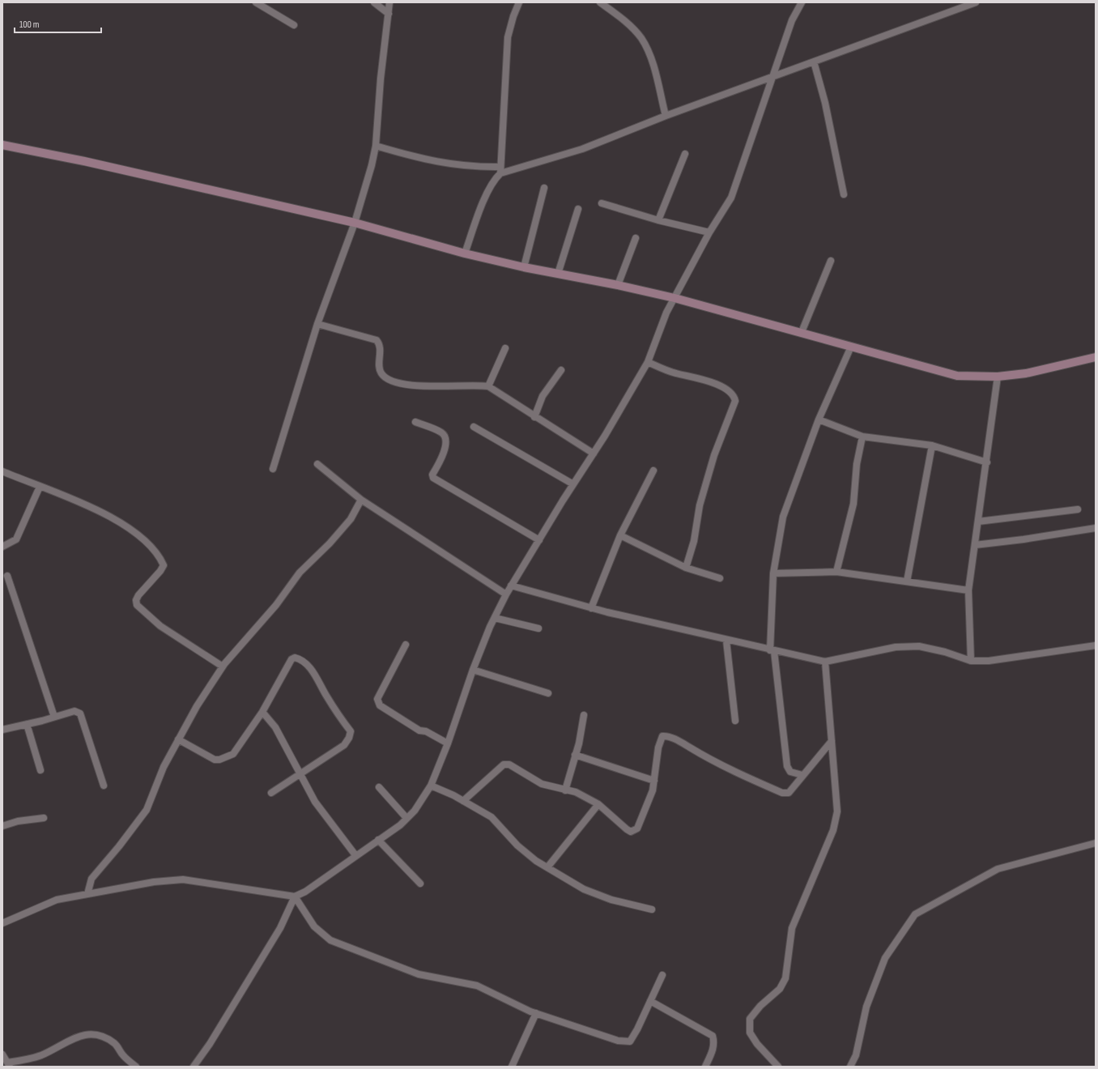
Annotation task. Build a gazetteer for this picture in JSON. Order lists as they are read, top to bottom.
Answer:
{
  "scale_bar": "100 m"
}
